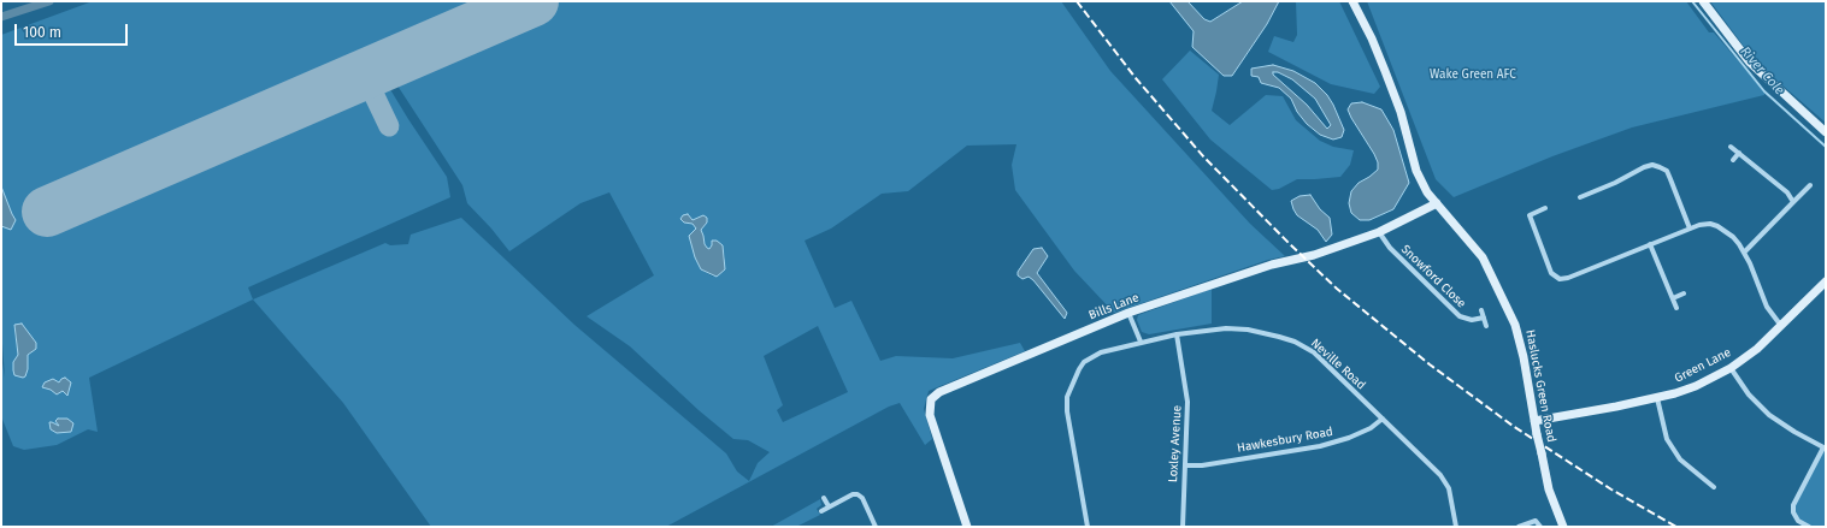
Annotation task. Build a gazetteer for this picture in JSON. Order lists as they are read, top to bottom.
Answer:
{
  "streets": {
    "street": [
      "Snowford Close",
      "Bills Lane",
      "Neville Road",
      "Green Lane",
      "Haslucks Green Road",
      "Hawkesbury Road",
      "Loxley Avenue"
    ]
  },
  "crossings": [
    ["Snowford Close", "Bills Lane"],
    ["Bills Lane", "Haslucks Green Road"],
    ["Neville Road", "Hawkesbury Road"],
    ["Neville Road", "Loxley Avenue"],
    ["Green Lane", "Haslucks Green Road"],
    ["Hawkesbury Road", "Loxley Avenue"]
  ],
  "water": ["River Cole"],
  "parks": ["Wake Green AFC"],
  "scale_bar": "100 m"
}
